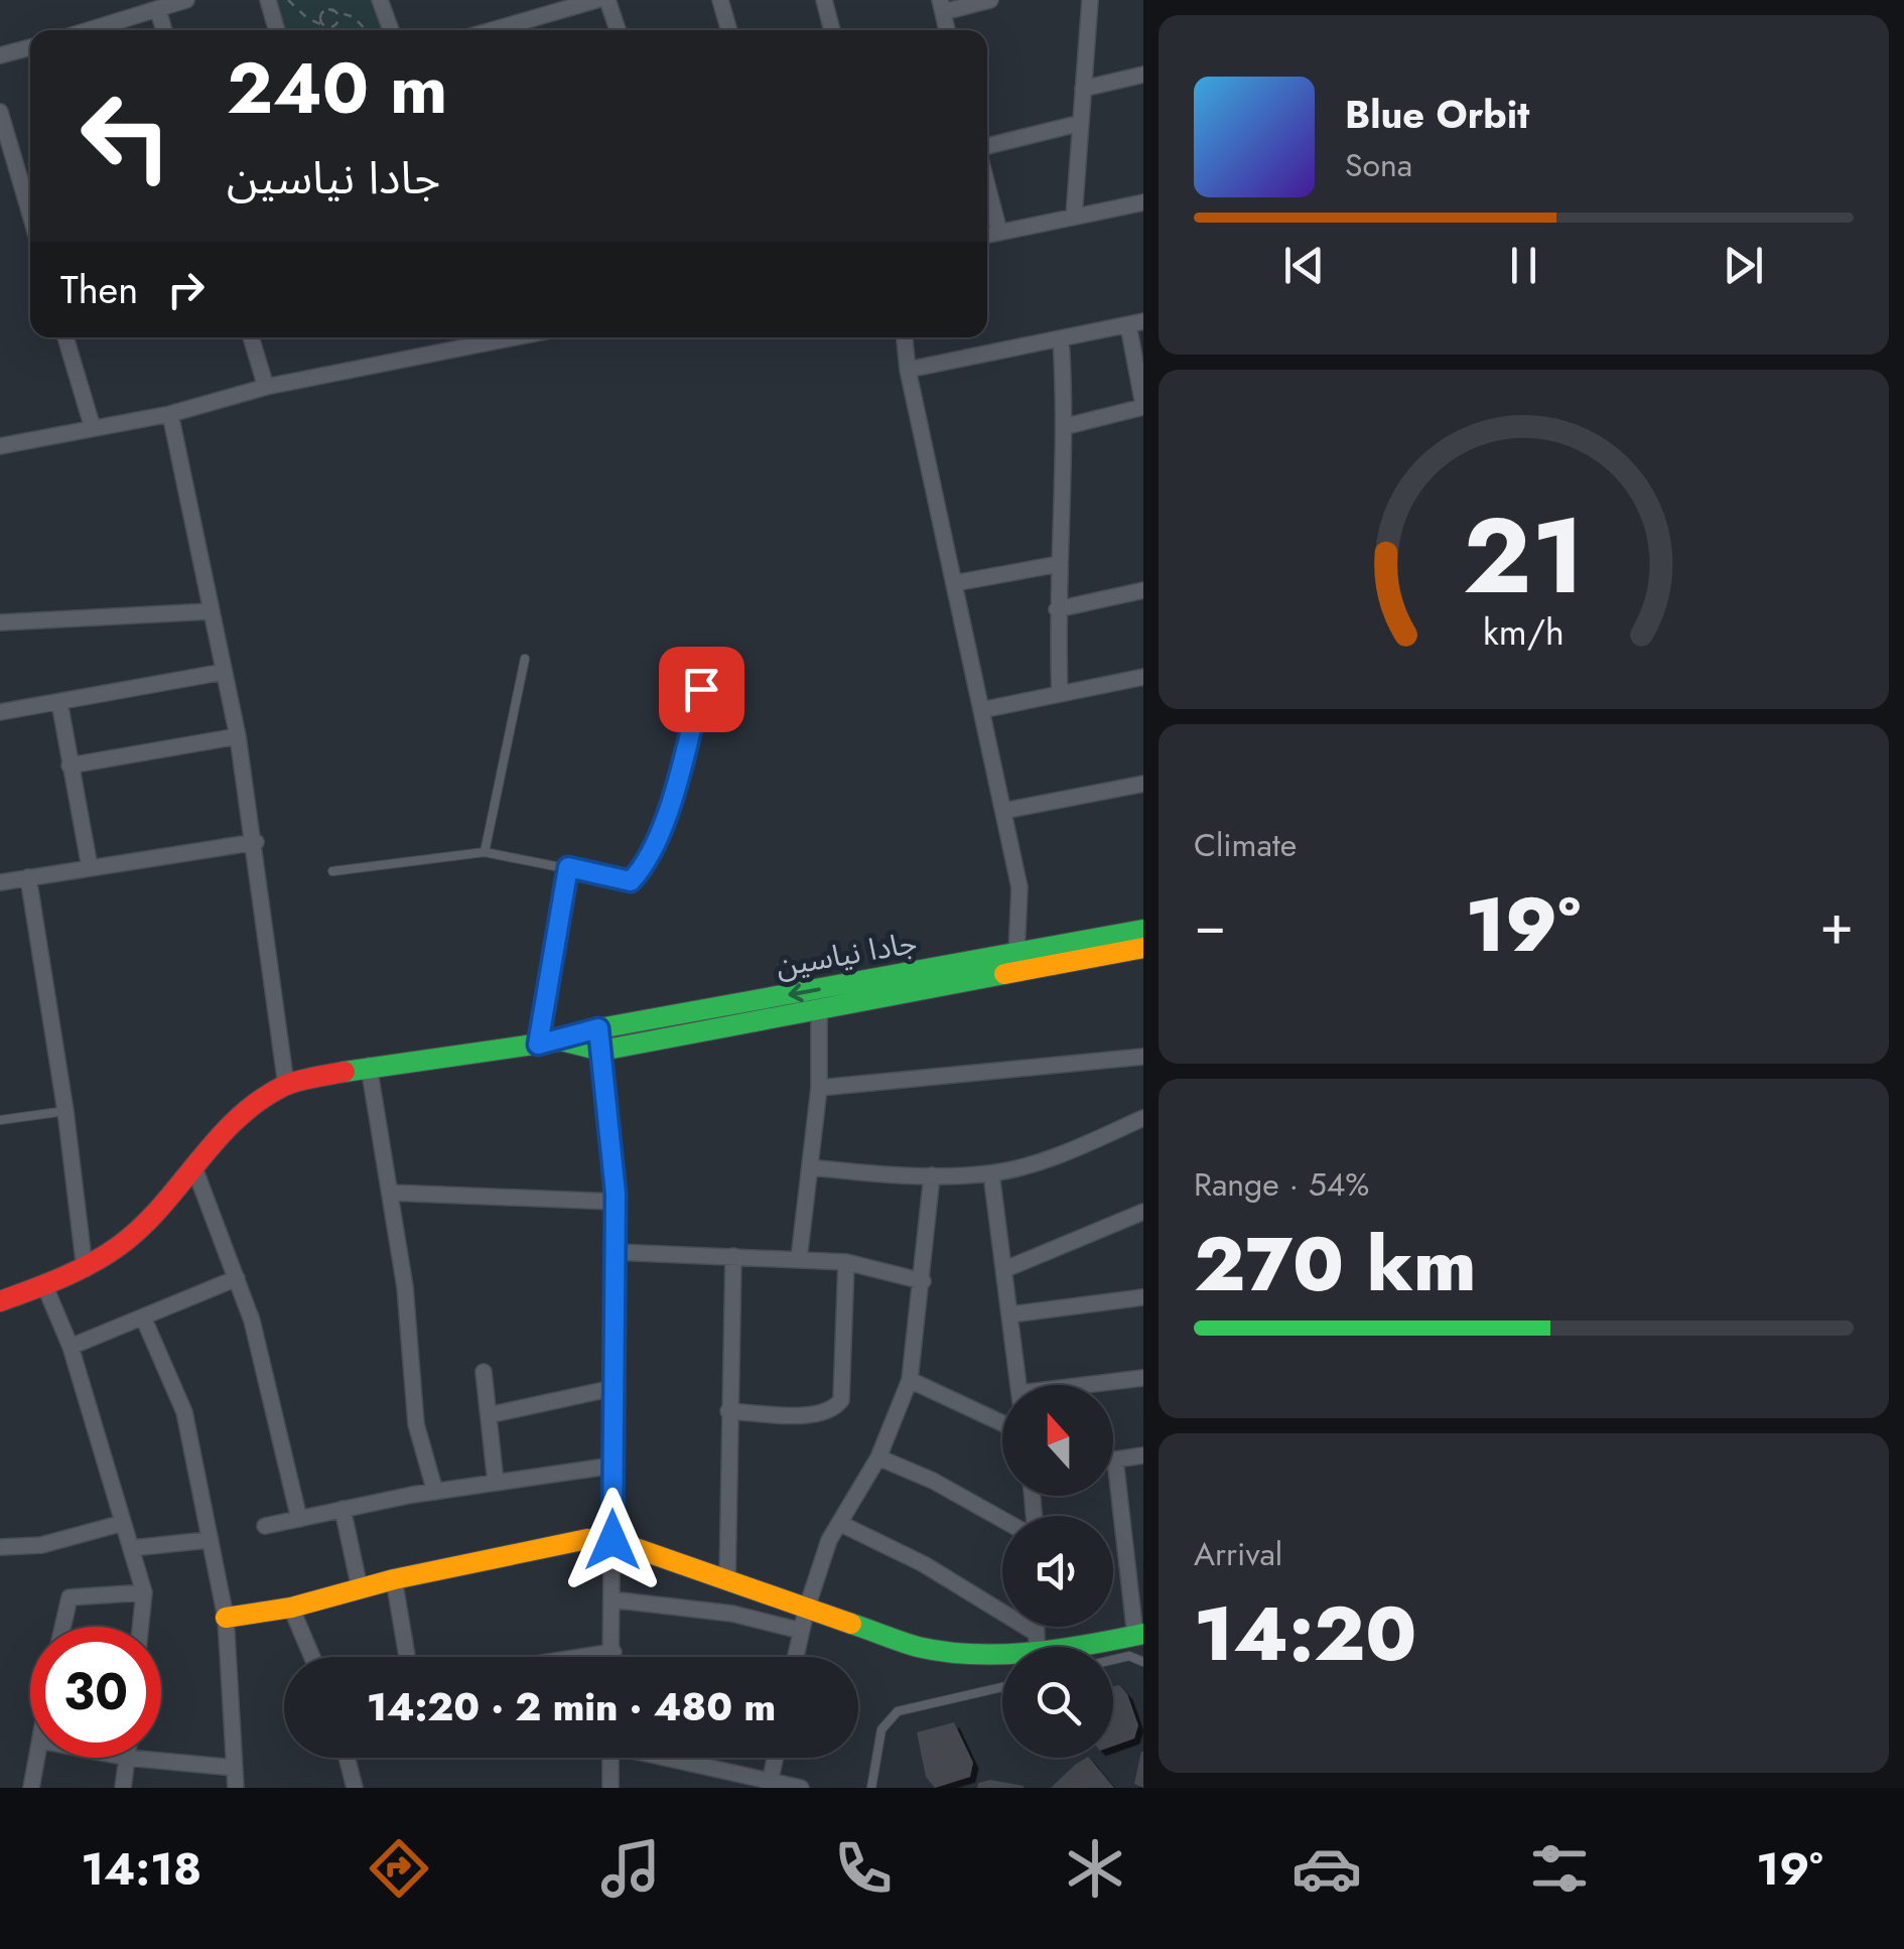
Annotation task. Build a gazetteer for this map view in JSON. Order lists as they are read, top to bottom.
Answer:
{
  "streets": {
    "street": ["جادا نیاسین"]
  },
  "north": "top",
  "page": {
    "turn": ["240 m", "جادا نیاسین"],
    "song": ["Blue Orbit", "Sona"],
    "then": "Then",
    "tile": [
      "Climate",
      ["Range · 54%", "270 km"],
      ["Arrival", "14:20"]
    ],
    "heat": ["−", "19°", "+"],
    "limit": "30",
    "trip": "14:20 · 2 min · 480 m",
    "tabs": ["14:18", "19°"],
    "gauge": ["21", "km/h"]
  }
}
